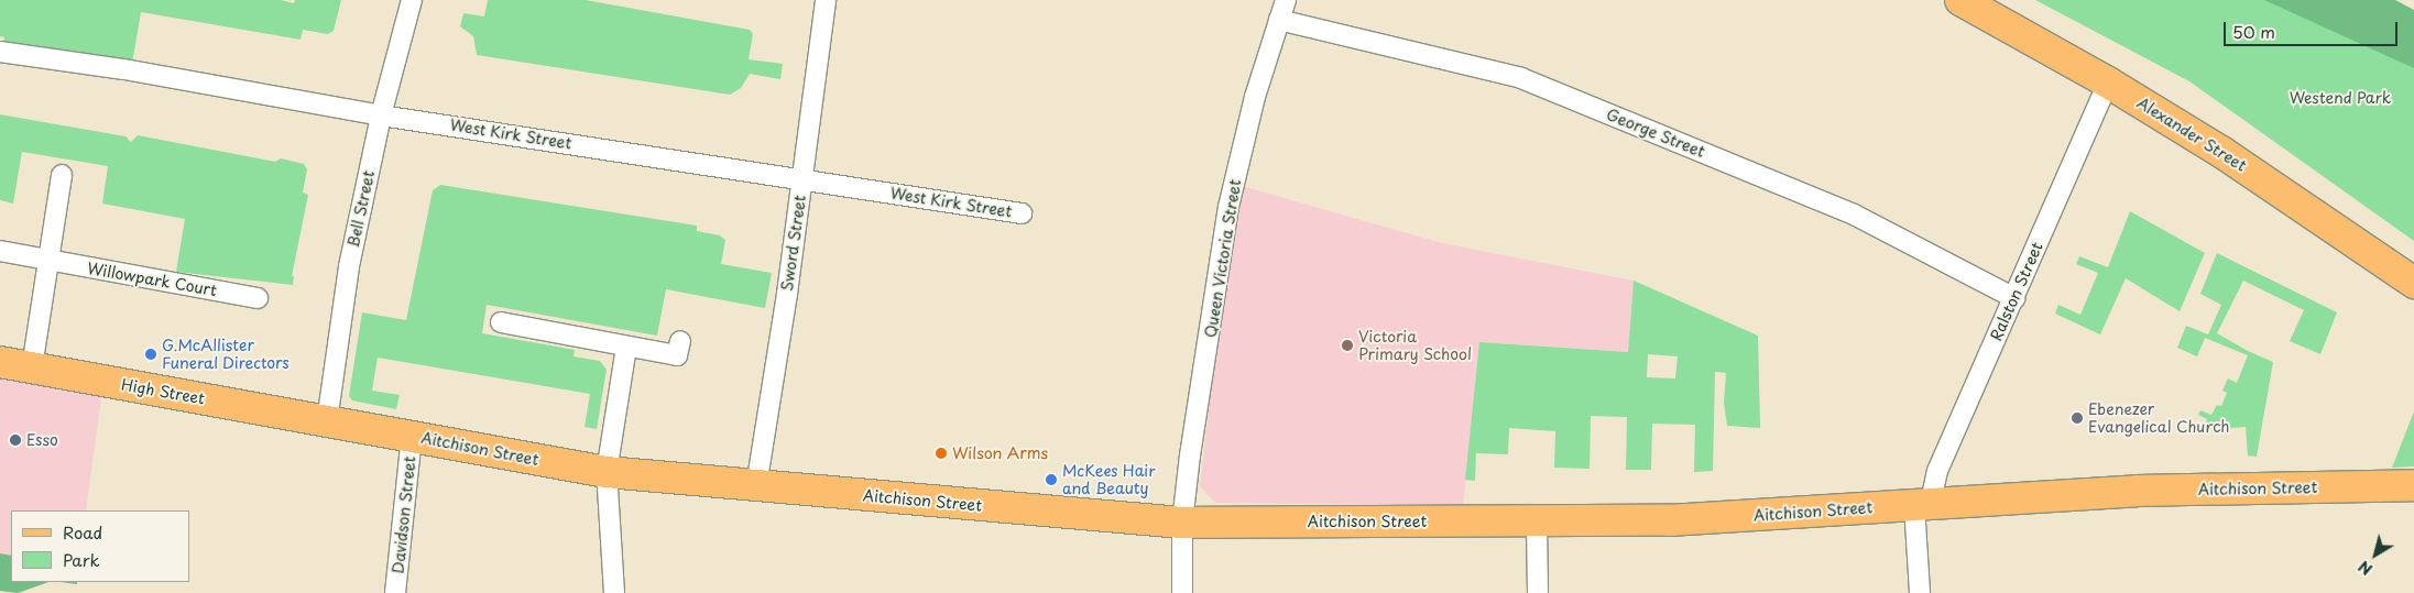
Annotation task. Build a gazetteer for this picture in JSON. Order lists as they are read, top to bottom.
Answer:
{
  "streets": {
    "main road": ["Alexander Street", "High Street", "Aitchison Street"],
    "street": [
      "George Street",
      "West Kirk Street",
      "Bell Street",
      "Sword Street",
      "Queen Victoria Street",
      "Willowpark Court",
      "Ralston Street",
      "Davidson Street"
    ]
  },
  "crossings": [
    ["George Street", "Queen Victoria Street"],
    ["George Street", "Ralston Street"],
    ["West Kirk Street", "Bell Street"],
    ["West Kirk Street", "Sword Street"],
    ["Alexander Street", "Ralston Street"],
    ["Bell Street", "High Street"],
    ["Bell Street", "Aitchison Street"],
    ["Sword Street", "Aitchison Street"],
    ["Queen Victoria Street", "Aitchison Street"],
    ["Ralston Street", "Aitchison Street"],
    ["High Street", "Aitchison Street"],
    ["Aitchison Street", "Davidson Street"]
  ],
  "parks": ["Westend Park"],
  "places": [
    "Victoria Primary School",
    "G.McAllister Funeral Directors",
    "Ebenezer Evangelical Church",
    "Esso",
    "Wilson Arms",
    "McKees Hair and Beauty"
  ],
  "legend": ["Road", "Park"],
  "scale_bar": "50 m",
  "north": "bottom left"
}
